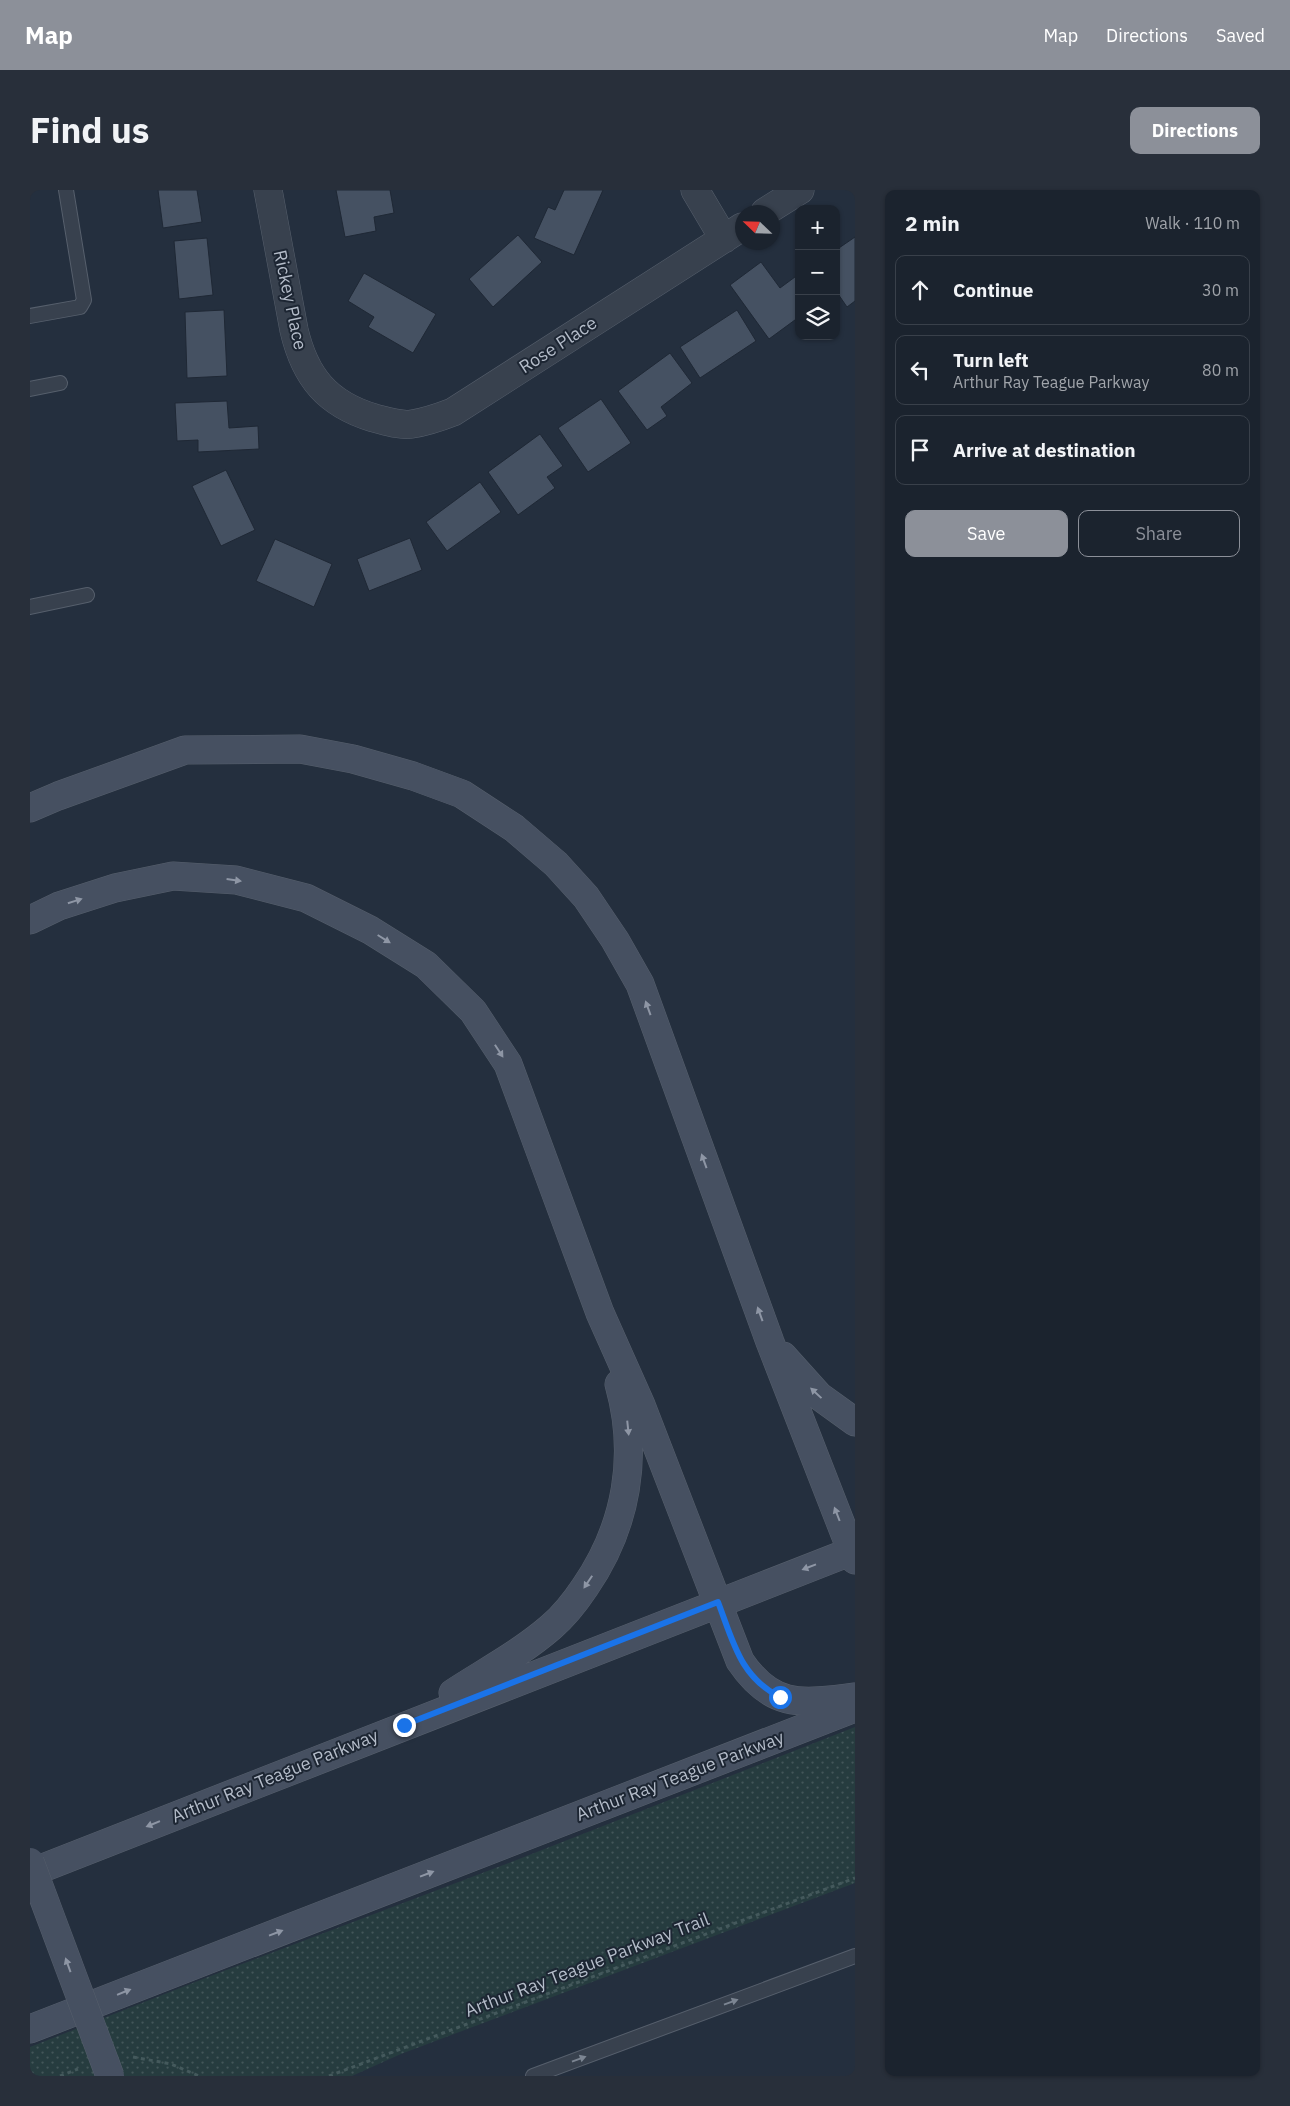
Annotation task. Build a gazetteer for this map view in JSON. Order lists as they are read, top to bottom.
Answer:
{
  "streets": {
    "main road": ["Arthur Ray Teague Parkway"],
    "street": ["Rickey Place", "Rose Place"],
    "path": ["Arthur Ray Teague Parkway Trail"]
  },
  "crossings": [
    ["Rickey Place", "Rose Place"]
  ],
  "north": "top left",
  "page": {
    "header": "Map",
    "nav": ["Map", "Directions", "Saved"],
    "title": "Find us",
    "buttons": [
      "Directions",
      ["Save", "Share"]
    ],
    "heading": ["2 min", "Walk · 110 m"],
    "map_buttons": ["+", "−"],
    "list": [
      ["Continue", "30 m"],
      ["Turn left", "Arthur Ray Teague Parkway", "80 m"],
      "Arrive at destination"
    ]
  }
}
